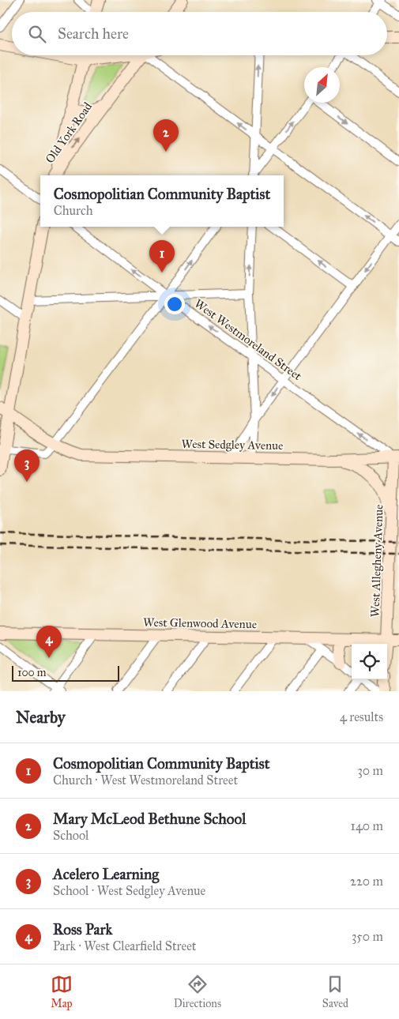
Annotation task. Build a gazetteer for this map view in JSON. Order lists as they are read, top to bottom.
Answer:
{
  "streets": {
    "main road": [
      "Old York Road",
      "West Sedgley Avenue",
      "West Allegheny Avenue",
      "West Glenwood Avenue"
    ],
    "street": ["West Westmoreland Street"]
  },
  "crossings": [
    ["West Westmoreland Street", "West Sedgley Avenue"],
    ["West Westmoreland Street", "West Allegheny Avenue"],
    ["West Sedgley Avenue", "West Allegheny Avenue"],
    ["West Allegheny Avenue", "West Glenwood Avenue"]
  ],
  "one_way": ["West Westmoreland Street"],
  "scale_bar": "100 m",
  "north": "top right",
  "page": {
    "search": "Search here",
    "pins": [
      "2",
      "1",
      "3",
      "4"
    ],
    "popup": ["Cosmopolitian Community Baptist", "Church"],
    "scale": "100 m",
    "heading": ["Nearby", "4 results"],
    "list": [
      {
        "mark": "1",
        "name": "Cosmopolitian Community Baptist",
        "note": "Church · West Westmoreland Street",
        "value": "30 m"
      },
      {
        "mark": "2",
        "name": "Mary McLeod Bethune School",
        "note": "School",
        "value": "140 m"
      },
      {
        "mark": "3",
        "name": "Acelero Learning",
        "note": "School · West Sedgley Avenue",
        "value": "220 m"
      },
      {
        "mark": "4",
        "name": "Ross Park",
        "note": "Park · West Clearfield Street",
        "value": "350 m"
      }
    ],
    "nav": ["Map", "Directions", "Saved"]
  }
}
